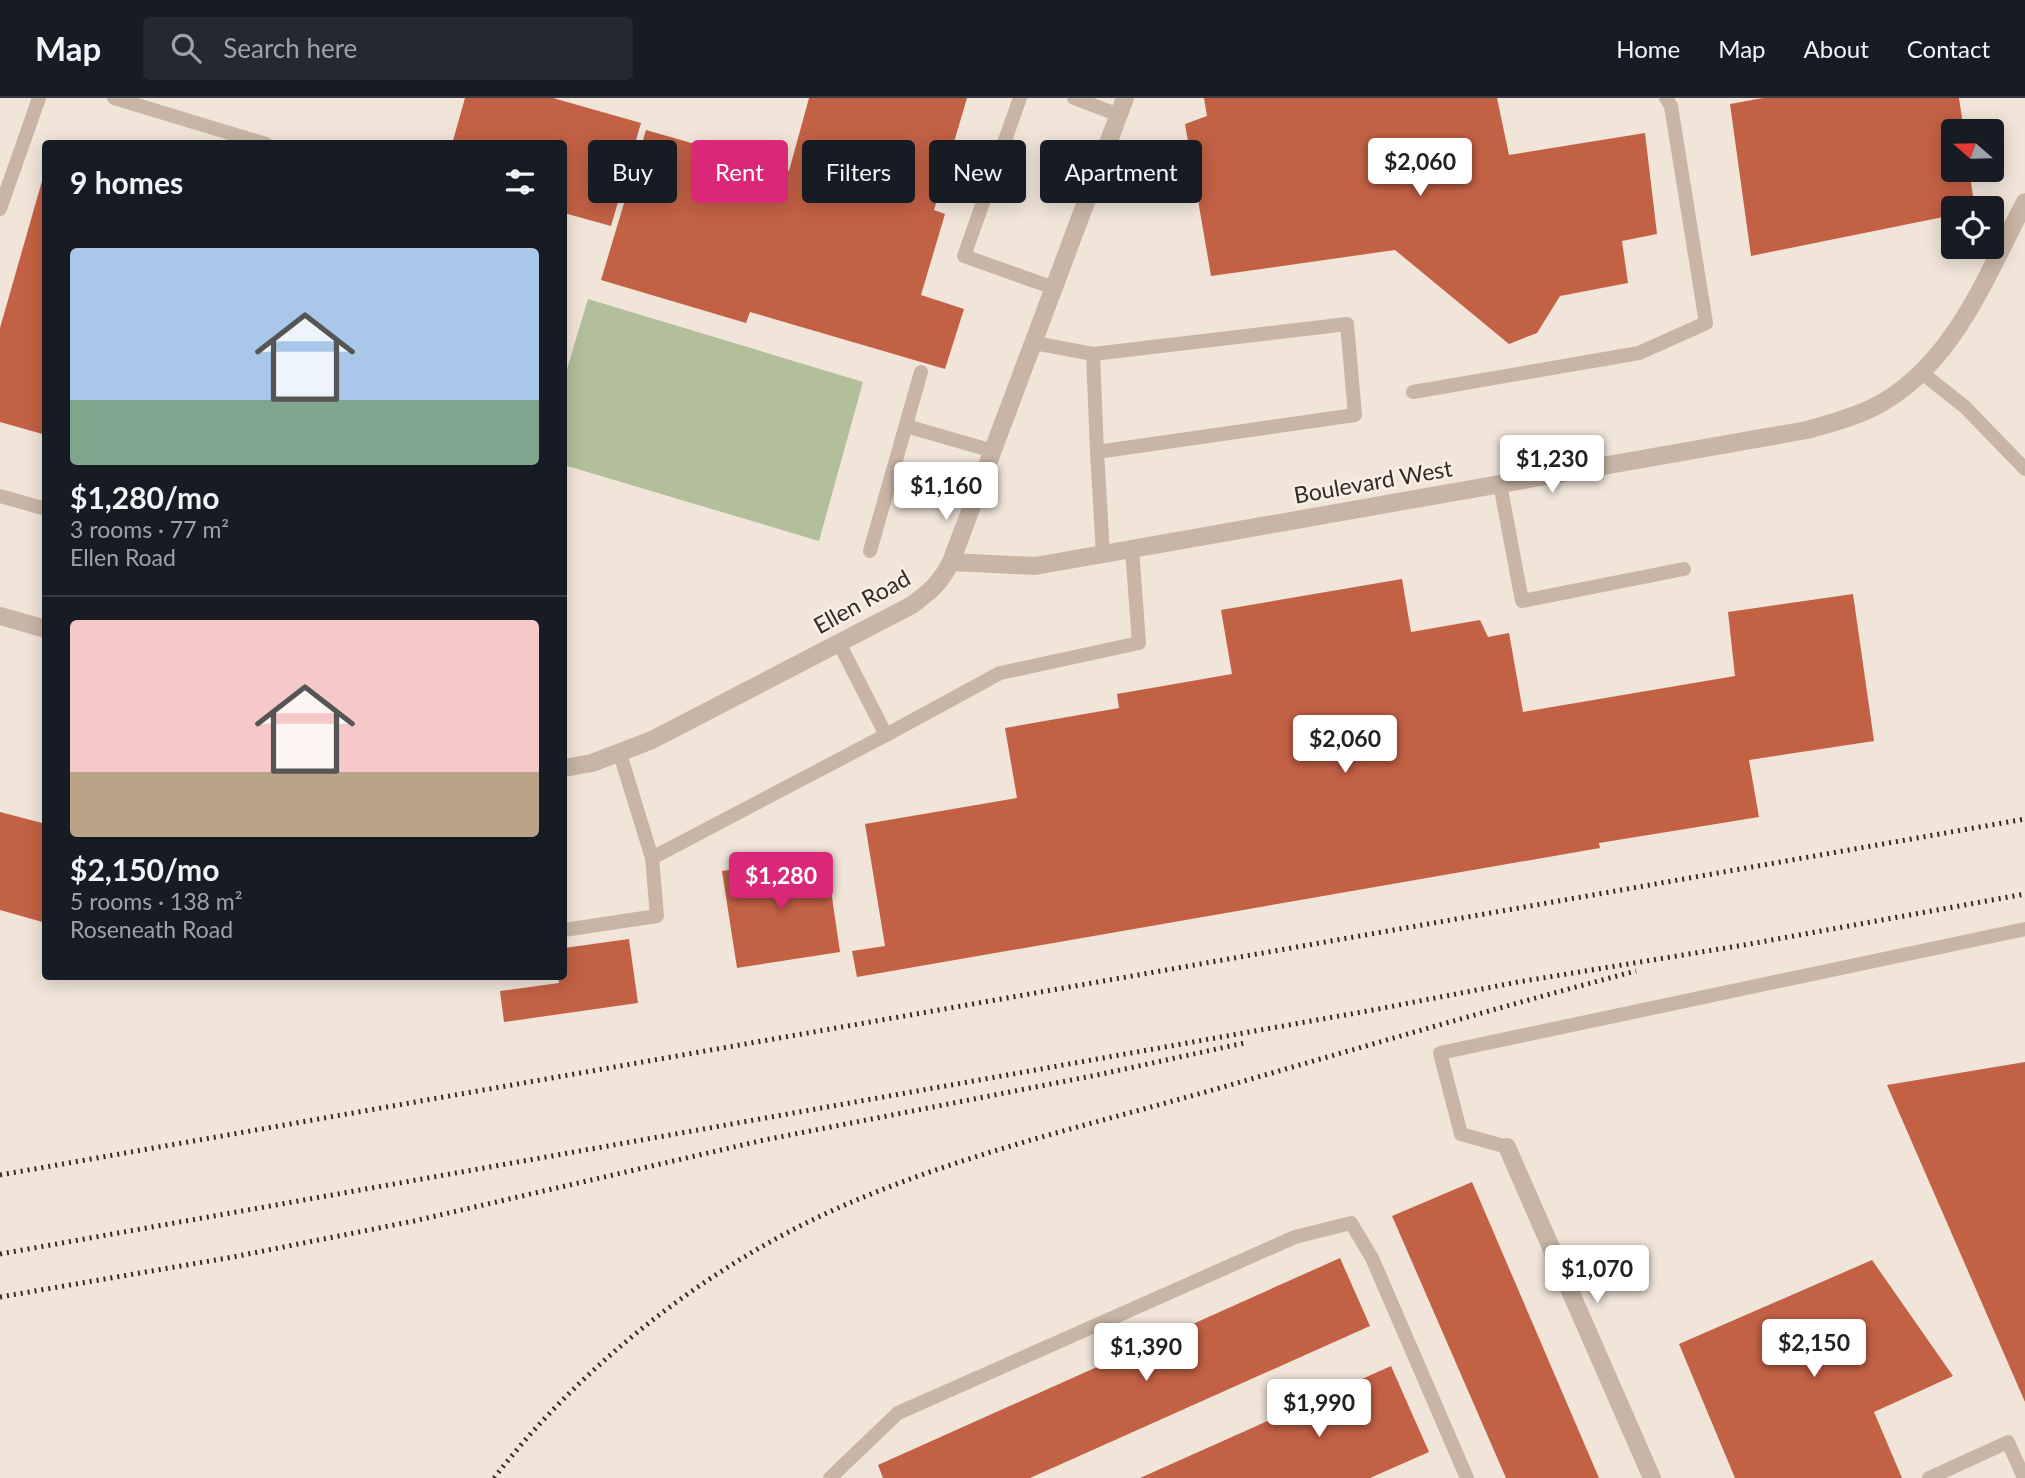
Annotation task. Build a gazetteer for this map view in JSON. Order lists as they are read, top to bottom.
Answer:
{
  "streets": {
    "street": ["Boulevard West", "Ellen Road"]
  },
  "crossings": [
    ["Boulevard West", "Ellen Road"]
  ],
  "north": "left",
  "page": {
    "header": "Map",
    "search": "Search here",
    "nav": [
      "Home",
      "Map",
      "About",
      "Contact"
    ],
    "price": [
      "$2,060",
      "$1,230",
      "$1,160",
      "$2,060",
      "$1,280",
      "$1,070",
      "$2,150",
      "$1,390",
      "$1,990"
    ],
    "chip": [
      "Buy",
      "Rent",
      "Filters",
      "New",
      "Apartment"
    ],
    "heading": "9 homes",
    "list": [
      {
        "name": "$1,280/mo",
        "note": "3 rooms · 77 m² · Ellen Road"
      },
      {
        "name": "$2,150/mo",
        "note": "5 rooms · 138 m² · Roseneath Road"
      }
    ]
  }
}
